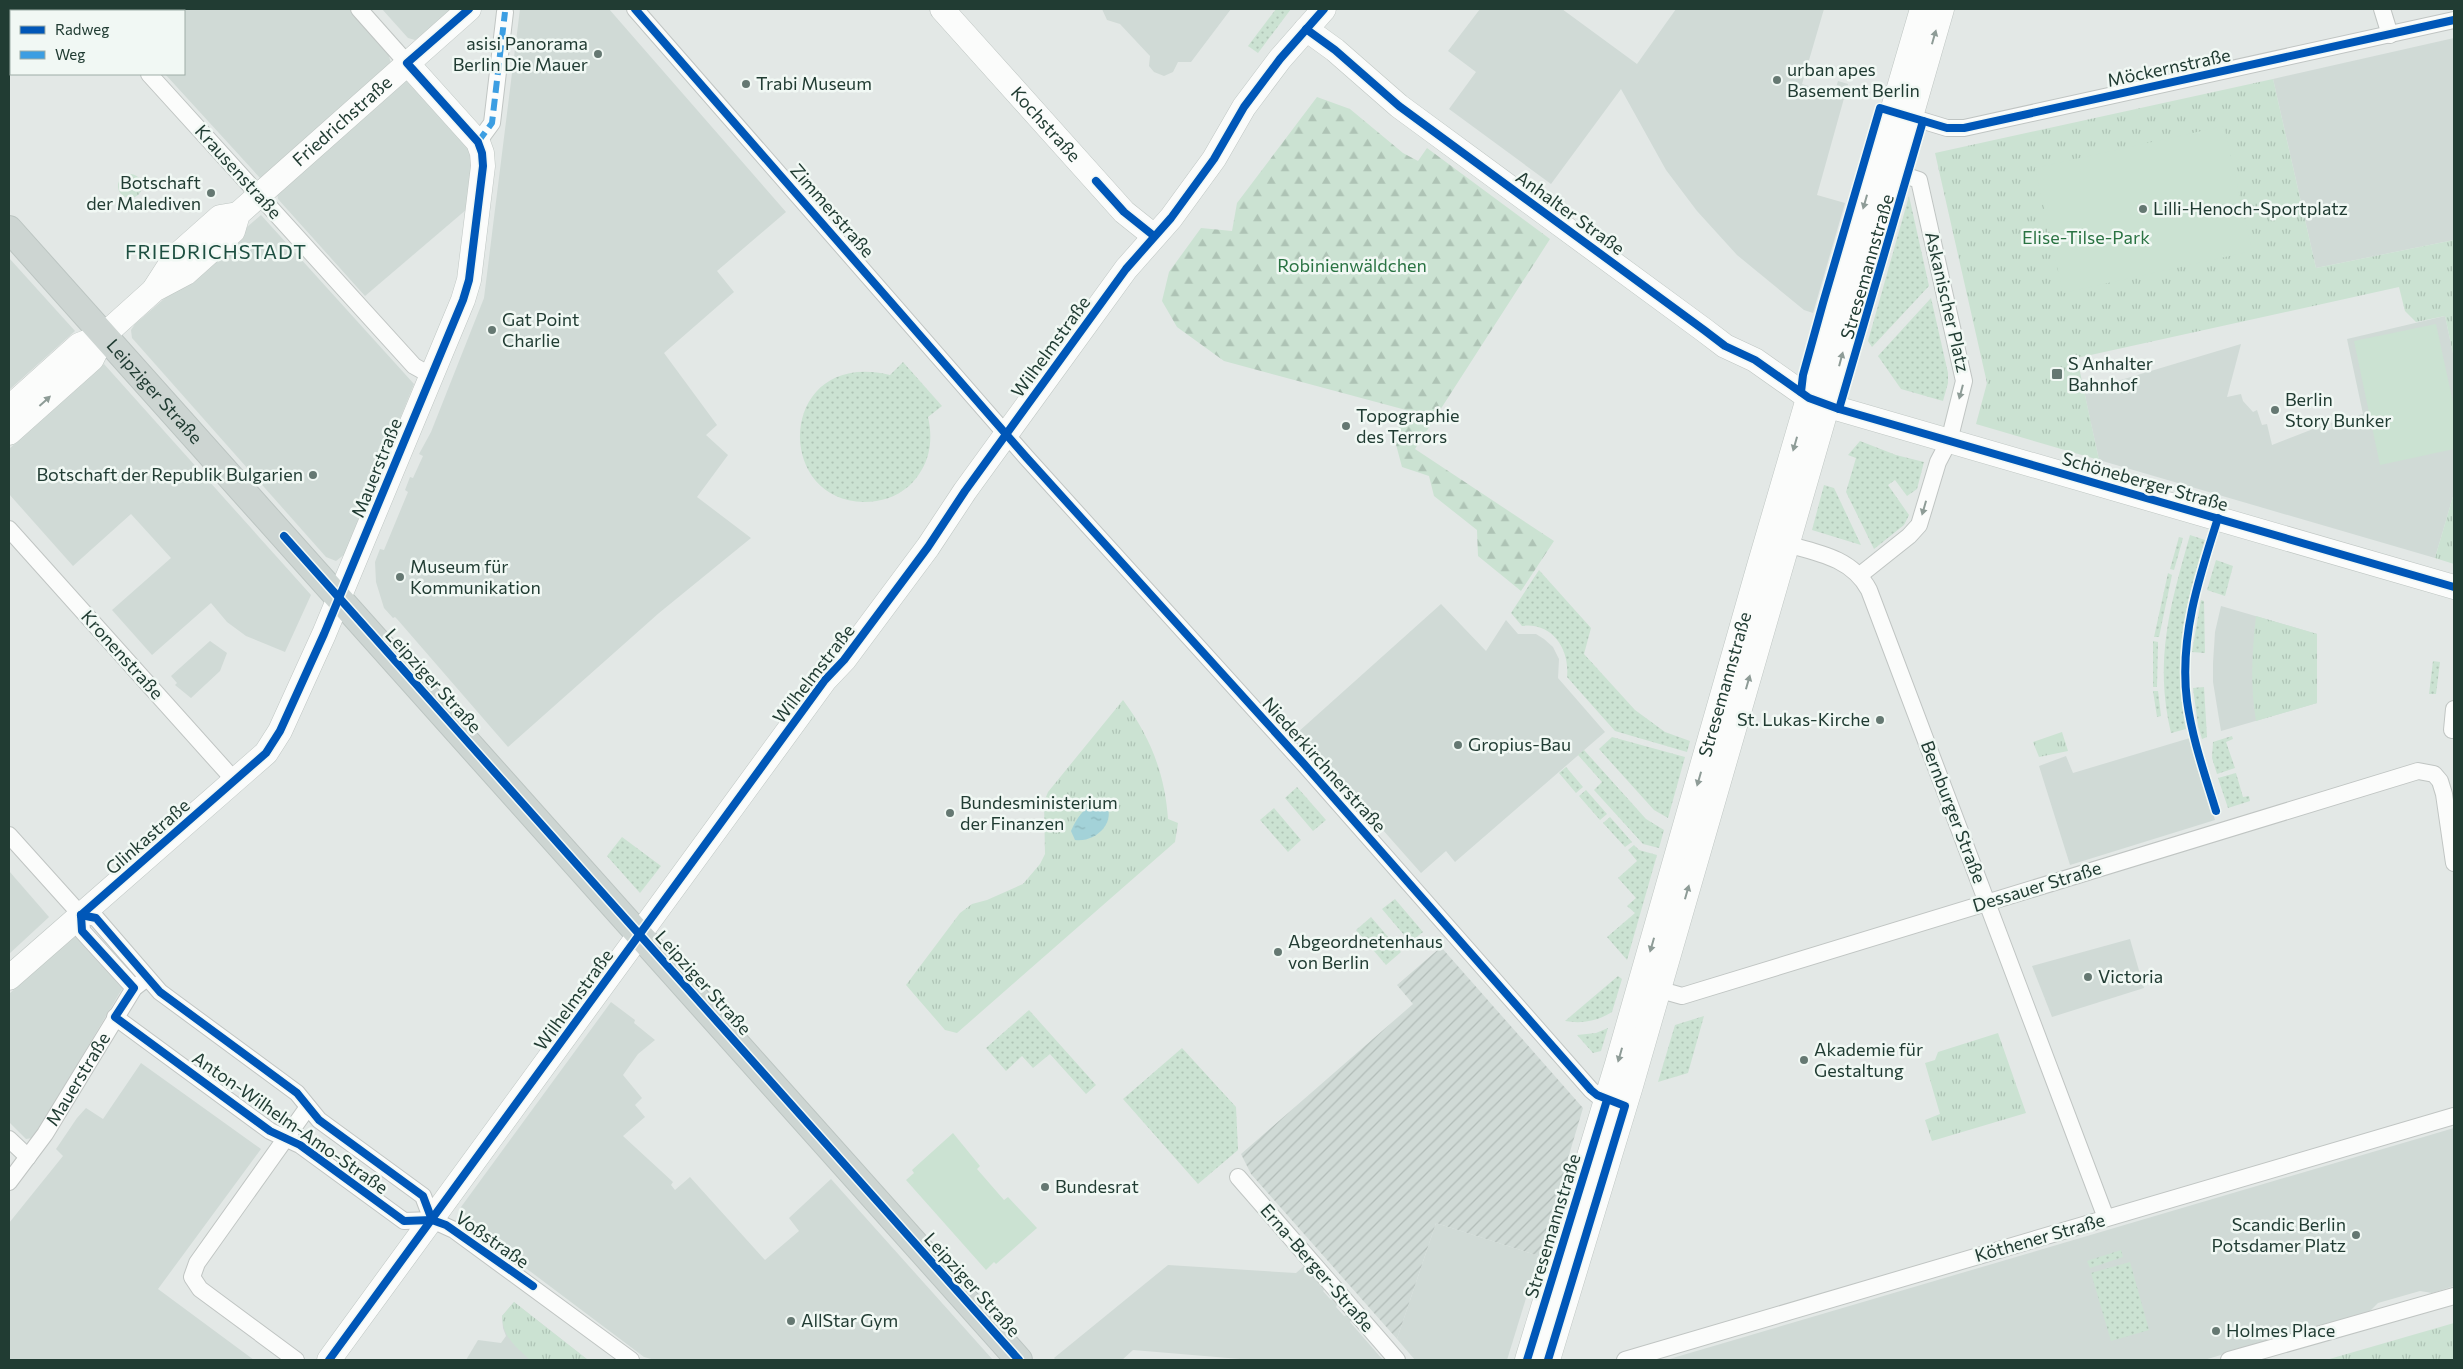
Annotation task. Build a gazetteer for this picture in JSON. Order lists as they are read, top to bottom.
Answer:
{
  "streets": {
    "main road": [
      "Friedrichstraße",
      "Kochstraße",
      "Anhalter Straße",
      "Stresemannstraße",
      "Wilhelmstraße",
      "Leipziger Straße",
      "Mauerstraße",
      "Schöneberger Straße",
      "Glinkastraße"
    ],
    "street": [
      "Möckernstraße",
      "Krausenstraße",
      "Zimmerstraße",
      "Askanischer Platz",
      "Kronenstraße",
      "Niederkirchnerstraße",
      "Bernburger Straße",
      "Dessauer Straße",
      "Anton-Wilhelm-Amo-Straße",
      "Köthener Straße",
      "Voßstraße",
      "Erna-Berger-Straße"
    ]
  },
  "crossings": [
    ["Möckernstraße", "Stresemannstraße"],
    ["Friedrichstraße", "Krausenstraße"],
    ["Friedrichstraße", "Leipziger Straße"],
    ["Kochstraße", "Wilhelmstraße"],
    ["Krausenstraße", "Mauerstraße"],
    ["Zimmerstraße", "Wilhelmstraße"],
    ["Zimmerstraße", "Niederkirchnerstraße"],
    ["Anhalter Straße", "Stresemannstraße"],
    ["Anhalter Straße", "Wilhelmstraße"],
    ["Anhalter Straße", "Schöneberger Straße"],
    ["Stresemannstraße", "Askanischer Platz"],
    ["Stresemannstraße", "Schöneberger Straße"],
    ["Stresemannstraße", "Niederkirchnerstraße"],
    ["Stresemannstraße", "Dessauer Straße"],
    ["Askanischer Platz", "Schöneberger Straße"],
    ["Askanischer Platz", "Bernburger Straße"],
    ["Wilhelmstraße", "Leipziger Straße"],
    ["Wilhelmstraße", "Niederkirchnerstraße"],
    ["Wilhelmstraße", "Anton-Wilhelm-Amo-Straße"],
    ["Wilhelmstraße", "Voßstraße"],
    ["Leipziger Straße", "Mauerstraße"],
    ["Mauerstraße", "Kronenstraße"],
    ["Mauerstraße", "Glinkastraße"],
    ["Mauerstraße", "Anton-Wilhelm-Amo-Straße"],
    ["Kronenstraße", "Glinkastraße"],
    ["Bernburger Straße", "Dessauer Straße"],
    ["Bernburger Straße", "Köthener Straße"],
    ["Glinkastraße", "Anton-Wilhelm-Amo-Straße"],
    ["Anton-Wilhelm-Amo-Straße", "Voßstraße"]
  ],
  "one_way": ["Askanischer Platz"],
  "districts": ["FRIEDRICHSTADT"],
  "parks": ["Elise-Tilse-Park", "Robinienwäldchen"],
  "places": {
    "other": [
      "asisi Panorama Berlin Die Mauer",
      "urban apes Basement Berlin",
      "Trabi Museum",
      "Botschaft der Malediven",
      "Lilli-Henoch-Sportplatz",
      "Gat Point Charlie",
      "Berlin Story Bunker",
      "Topographie des Terrors",
      "Botschaft der Republik Bulgarien",
      "Museum für Kommunikation",
      "St. Lukas-Kirche",
      "Gropius-Bau",
      "Bundesministerium der Finanzen",
      "Abgeordnetenhaus von Berlin",
      "Victoria",
      "Akademie für Gestaltung",
      "Bundesrat",
      "Scandic Berlin Potsdamer Platz",
      "AllStar Gym",
      "Holmes Place"
    ],
    "transit": ["S Anhalter Bahnhof"]
  },
  "legend": ["Radweg", "Weg"]
}
